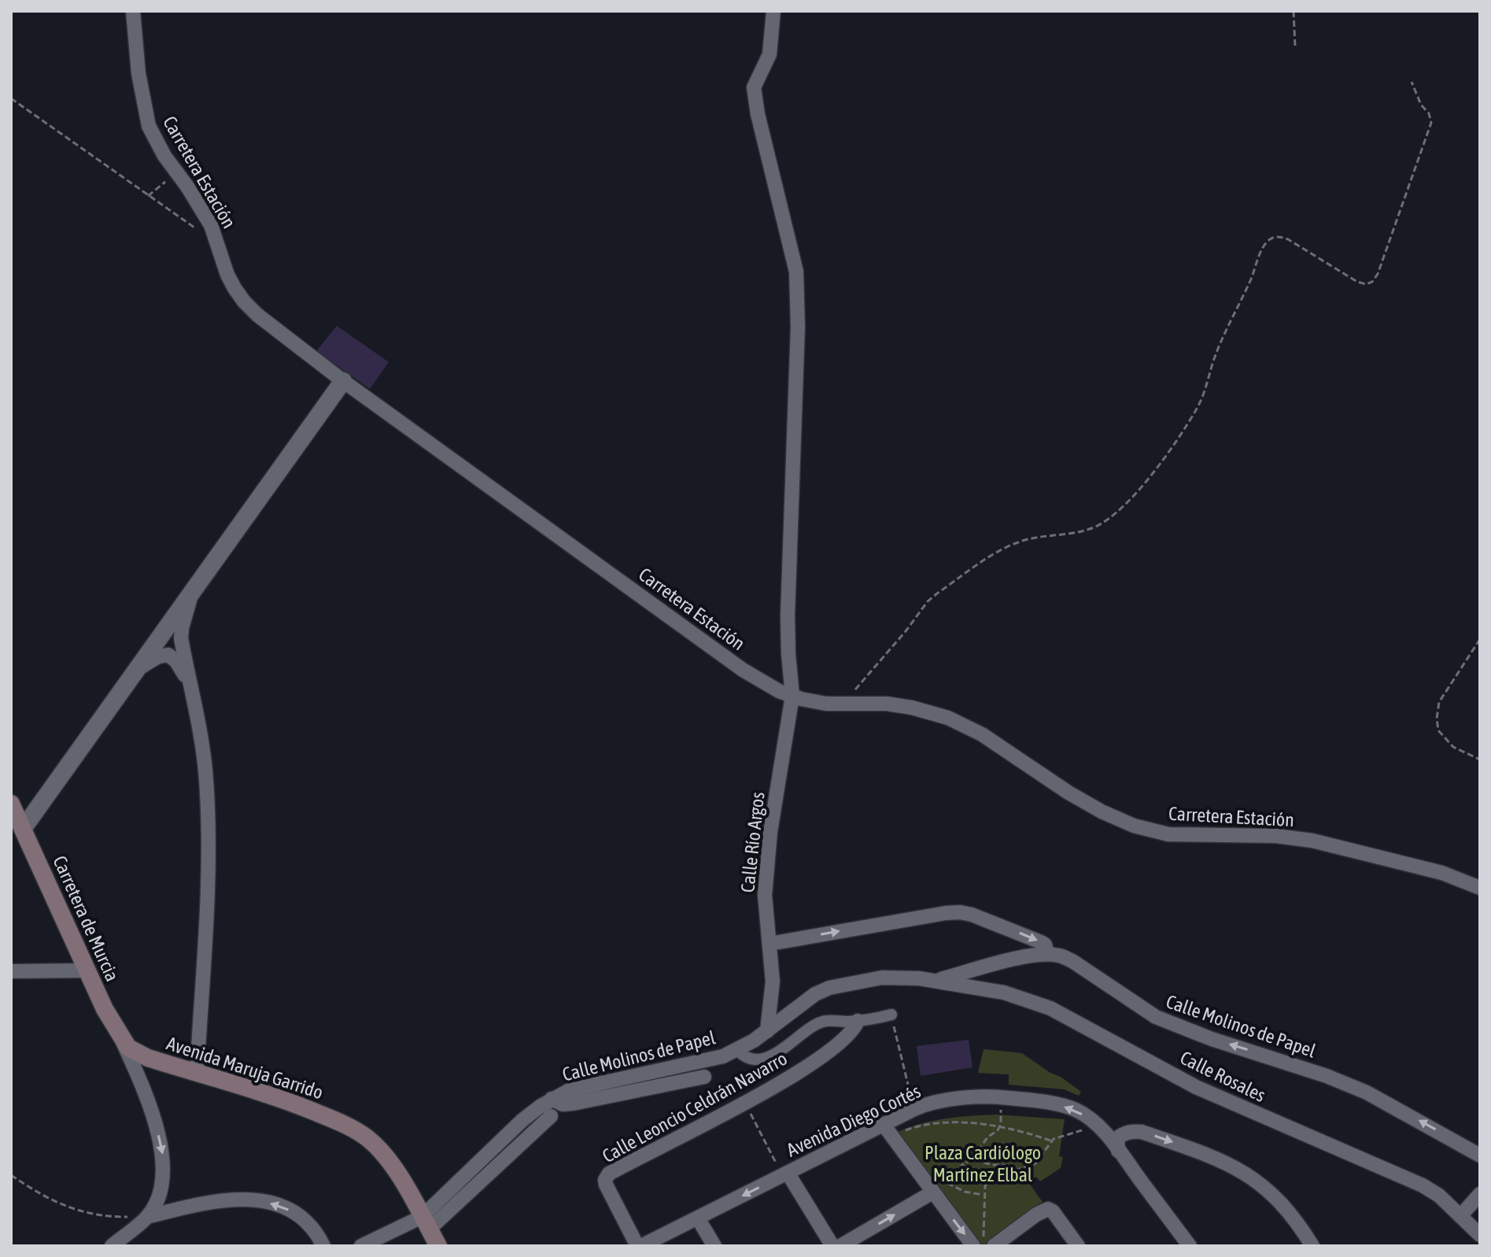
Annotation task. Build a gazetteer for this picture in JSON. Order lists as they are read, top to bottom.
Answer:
{
  "streets": {
    "main road": ["Carretera de Murcia", "Avenida Maruja Garrido"],
    "street": [
      "Carretera Estación",
      "Calle Río Argos",
      "Calle Molinos de Papel",
      "Calle Rosales",
      "Calle Leoncio Celdrán Navarro",
      "Avenida Diego Cortés"
    ]
  },
  "crossings": [
    ["Carretera Estación", "Calle Río Argos"],
    ["Calle Río Argos", "Calle Molinos de Papel"],
    ["Carretera de Murcia", "Avenida Maruja Garrido"],
    ["Calle Molinos de Papel", "Avenida Maruja Garrido"],
    ["Calle Molinos de Papel", "Calle Rosales"],
    ["Calle Leoncio Celdrán Navarro", "Avenida Diego Cortés"]
  ],
  "one_way": ["Calle Molinos de Papel"],
  "parks": ["Plaza Cardiólogo Martínez Elbal"]
}
